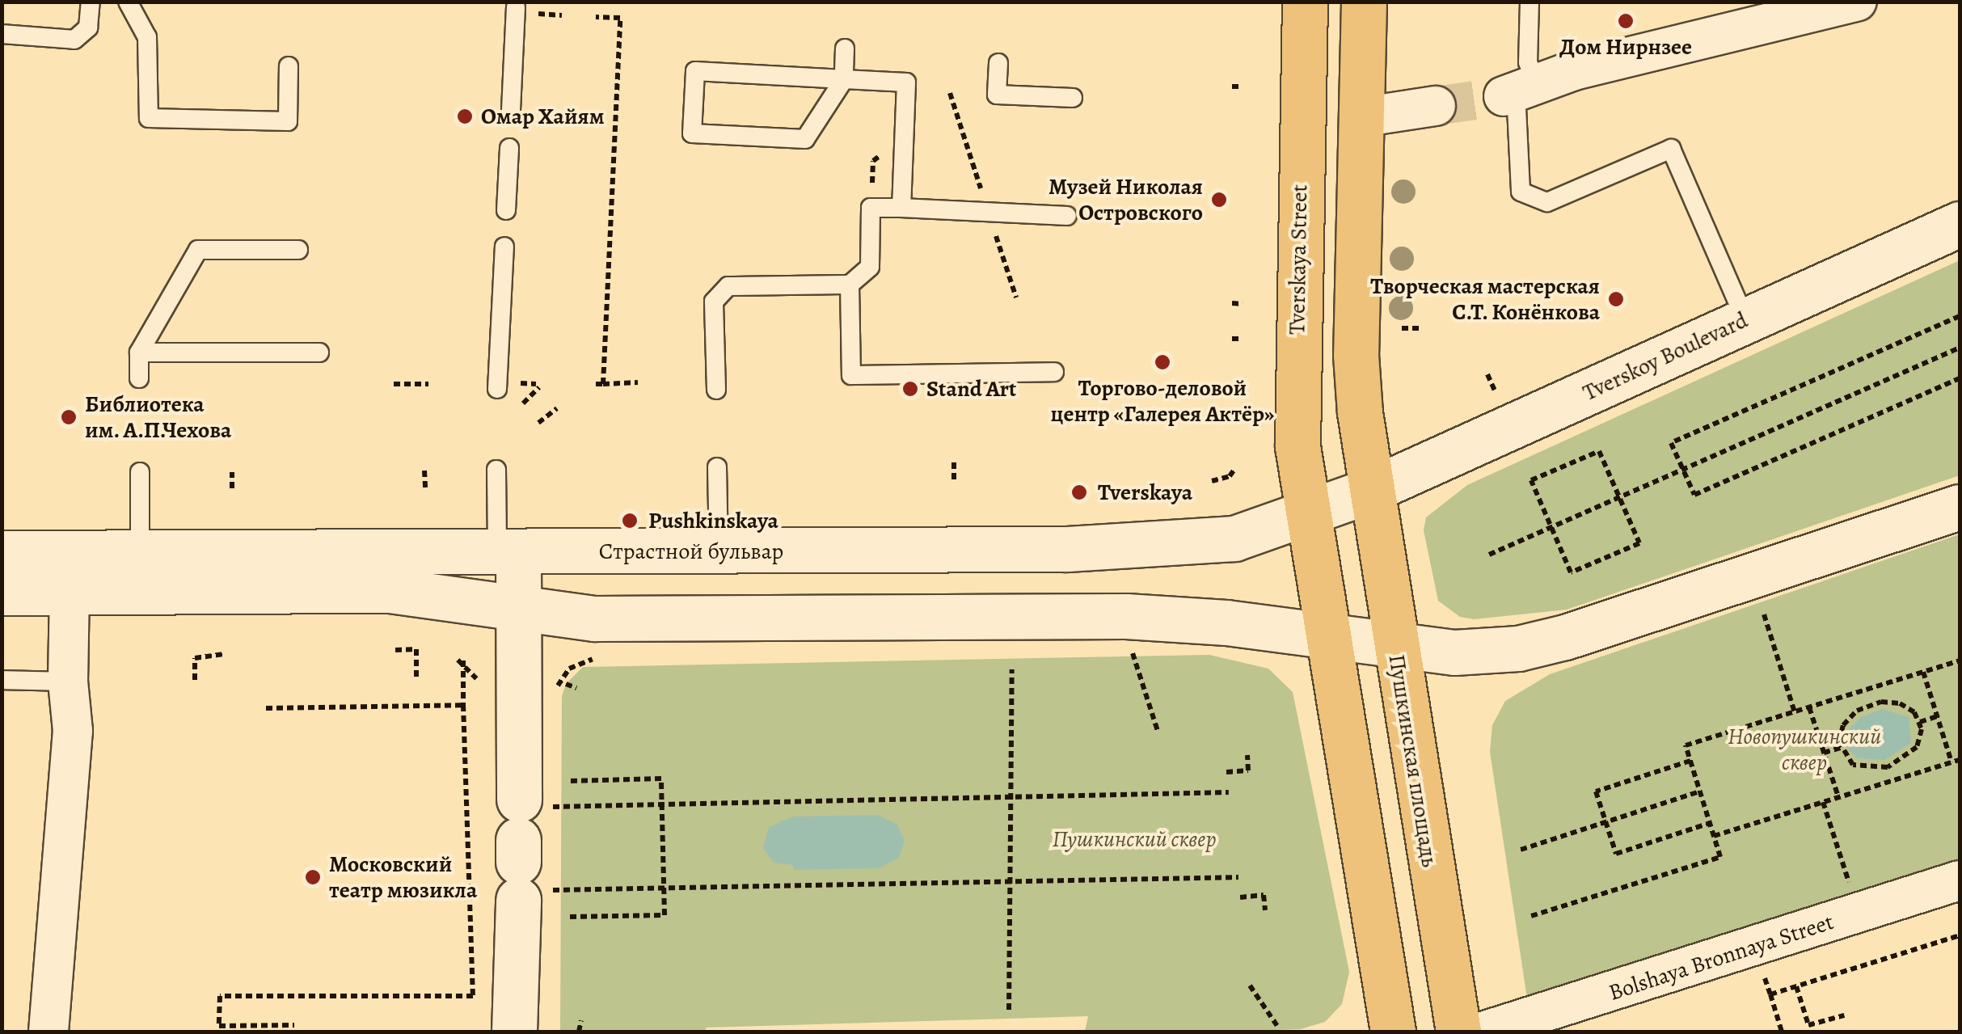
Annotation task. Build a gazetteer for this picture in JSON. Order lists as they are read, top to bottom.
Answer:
{
  "streets": {
    "main road": [
      "Tverskaya Street",
      "Tverskoy Boulevard",
      "Страстной бульвар",
      "Пушкинская площадь"
    ],
    "street": ["Bolshaya Bronnaya Street"]
  },
  "crossings": [
    ["Tverskaya Street", "Страстной бульвар"],
    ["Tverskoy Boulevard", "Страстной бульвар"],
    ["Tverskoy Boulevard", "Пушкинская площадь"],
    ["Страстной бульвар", "Пушкинская площадь"]
  ],
  "parks": ["Новопушкинский сквер", "Пушкинский сквер"],
  "places": [
    "Дом Нирнзее",
    "Омар Хайям",
    "Музей Николая Островского",
    "Творческая мастерская С.Т. Конёнкова",
    "Торгово-деловой центр «Галерея Актёр»",
    "Stand Art",
    "Библиотека им. А.П.Чехова",
    "Tverskaya",
    "Pushkinskaya",
    "Московский театр мюзикла"
  ]
}
